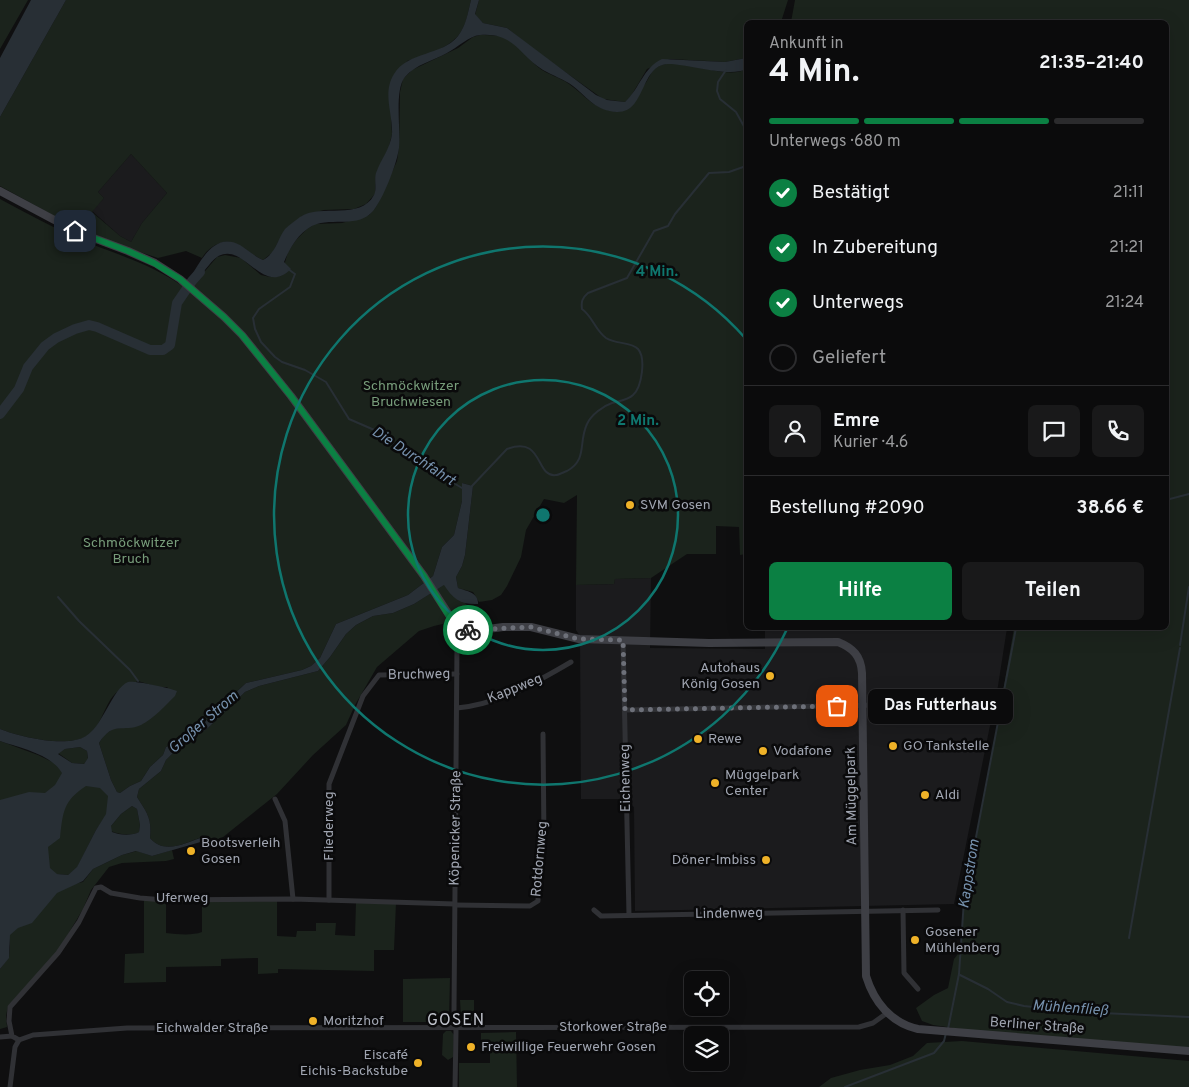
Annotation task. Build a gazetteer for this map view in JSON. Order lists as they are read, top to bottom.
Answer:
{
  "streets": {
    "main road": ["Am Müggelpark", "Berliner Straße"],
    "street": [
      "Bruchweg",
      "Kappweg",
      "Eichenweg",
      "Fliederweg",
      "Köpenicker Straße",
      "Rotdornweg",
      "Uferweg",
      "Lindenweg",
      "Storkower Straße",
      "Eichwalder Straße"
    ]
  },
  "crossings": [
    ["Bruchweg", "Fliederweg"],
    ["Bruchweg", "Köpenicker Straße"],
    ["Kappweg", "Köpenicker Straße"],
    ["Eichenweg", "Am Müggelpark"],
    ["Eichenweg", "Lindenweg"],
    ["Am Müggelpark", "Köpenicker Straße"],
    ["Am Müggelpark", "Lindenweg"],
    ["Am Müggelpark", "Berliner Straße"],
    ["Am Müggelpark", "Storkower Straße"],
    ["Fliederweg", "Uferweg"],
    ["Köpenicker Straße", "Rotdornweg"],
    ["Köpenicker Straße", "Uferweg"],
    ["Köpenicker Straße", "Storkower Straße"],
    ["Köpenicker Straße", "Eichwalder Straße"],
    ["Rotdornweg", "Uferweg"],
    ["Berliner Straße", "Storkower Straße"],
    ["Storkower Straße", "Eichwalder Straße"]
  ],
  "districts": ["GOSEN"],
  "water": [
    "Die Durchfahrt",
    "Großer Strom",
    "Kappstrom",
    "Mühlenfließ"
  ],
  "parks": ["Schmöckwitzer Bruchwiesen", "Schmöckwitzer Bruch"],
  "places": [
    "SVM Gosen",
    "Autohaus König Gosen",
    "Das Futterhaus",
    "Rewe",
    "GO Tankstelle",
    "Vodafone",
    "Müggelpark Center",
    "Aldi",
    "Bootsverleih Gosen",
    "Döner-Imbiss",
    "Gosener Mühlenberg",
    "Moritzhof",
    "Freiwillige Feuerwehr Gosen",
    "Eiscafé Eichis-Backstube"
  ],
  "page": {
    "heading": ["4 Min.", "Ankunft in", "21:35–21:40"],
    "panel": [
      "Emre",
      "Kurier · 4.6",
      "Bestellung #2090",
      "38.66 €"
    ],
    "bar": "Unterwegs · 680 m",
    "list": [
      ["Bestätigt", "21:11"],
      ["In Zubereitung", "21:21"],
      ["Unterwegs", "21:24"],
      "Geliefert"
    ],
    "buttons": ["Hilfe", "Teilen"],
    "bubble": "Das Futterhaus"
  },
  "rings": ["4 Min.", "2 Min."]
}
